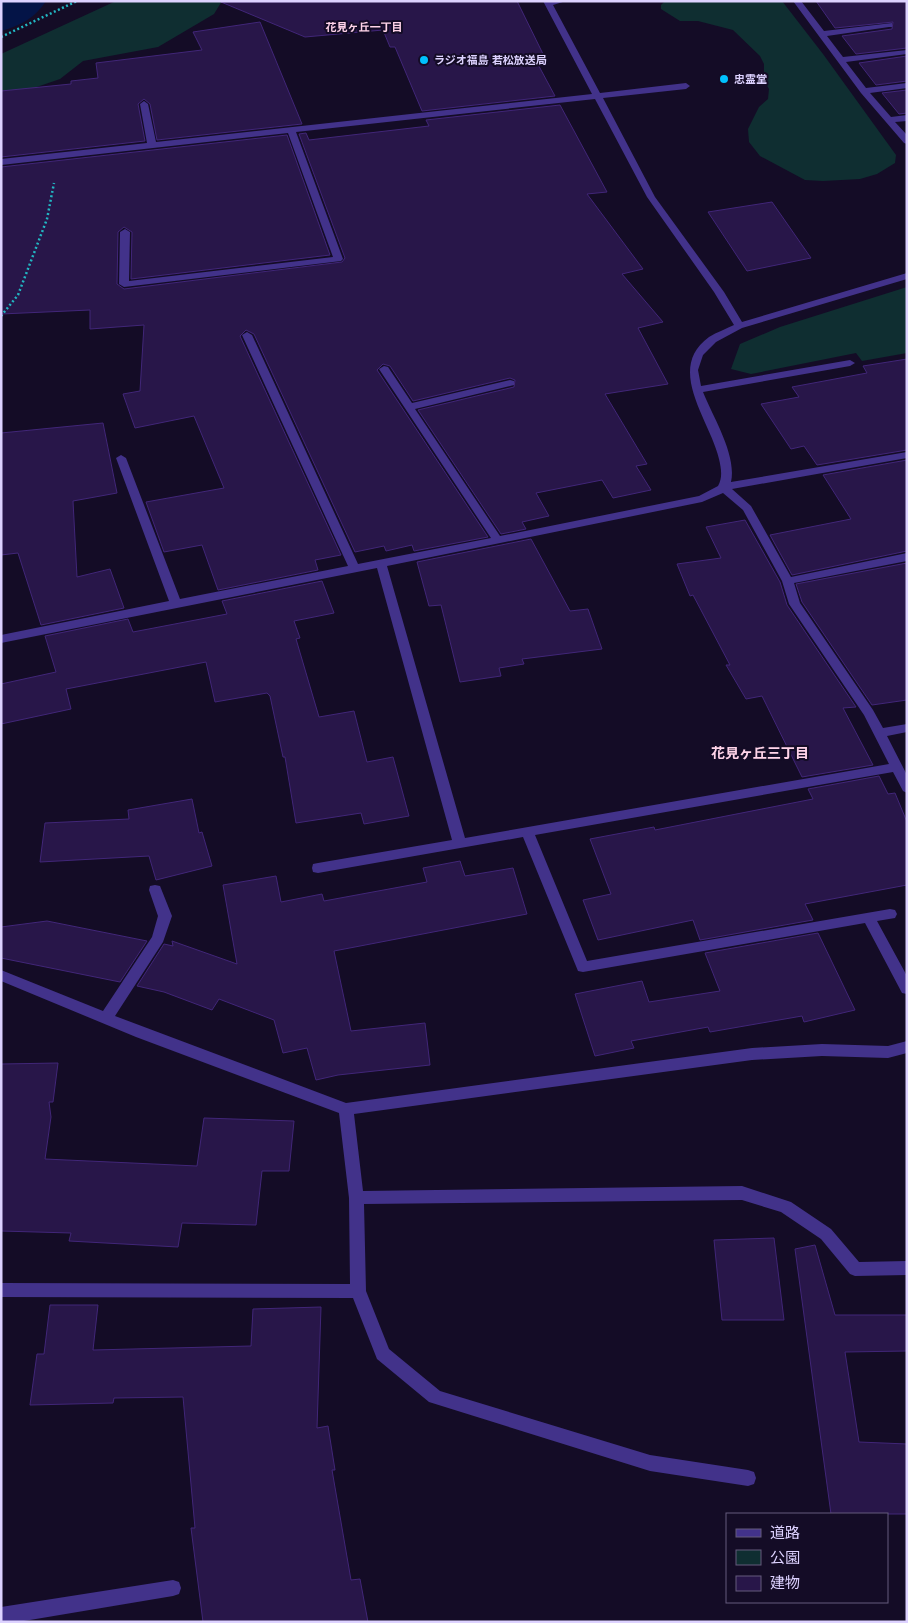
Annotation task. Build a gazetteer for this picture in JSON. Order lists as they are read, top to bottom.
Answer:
{
  "districts": ["花見ヶ丘一丁目", "花見ヶ丘三丁目"],
  "places": ["ラジオ福島 若松放送局", "忠霊堂"],
  "legend": ["道路", "公園", "建物"]
}
